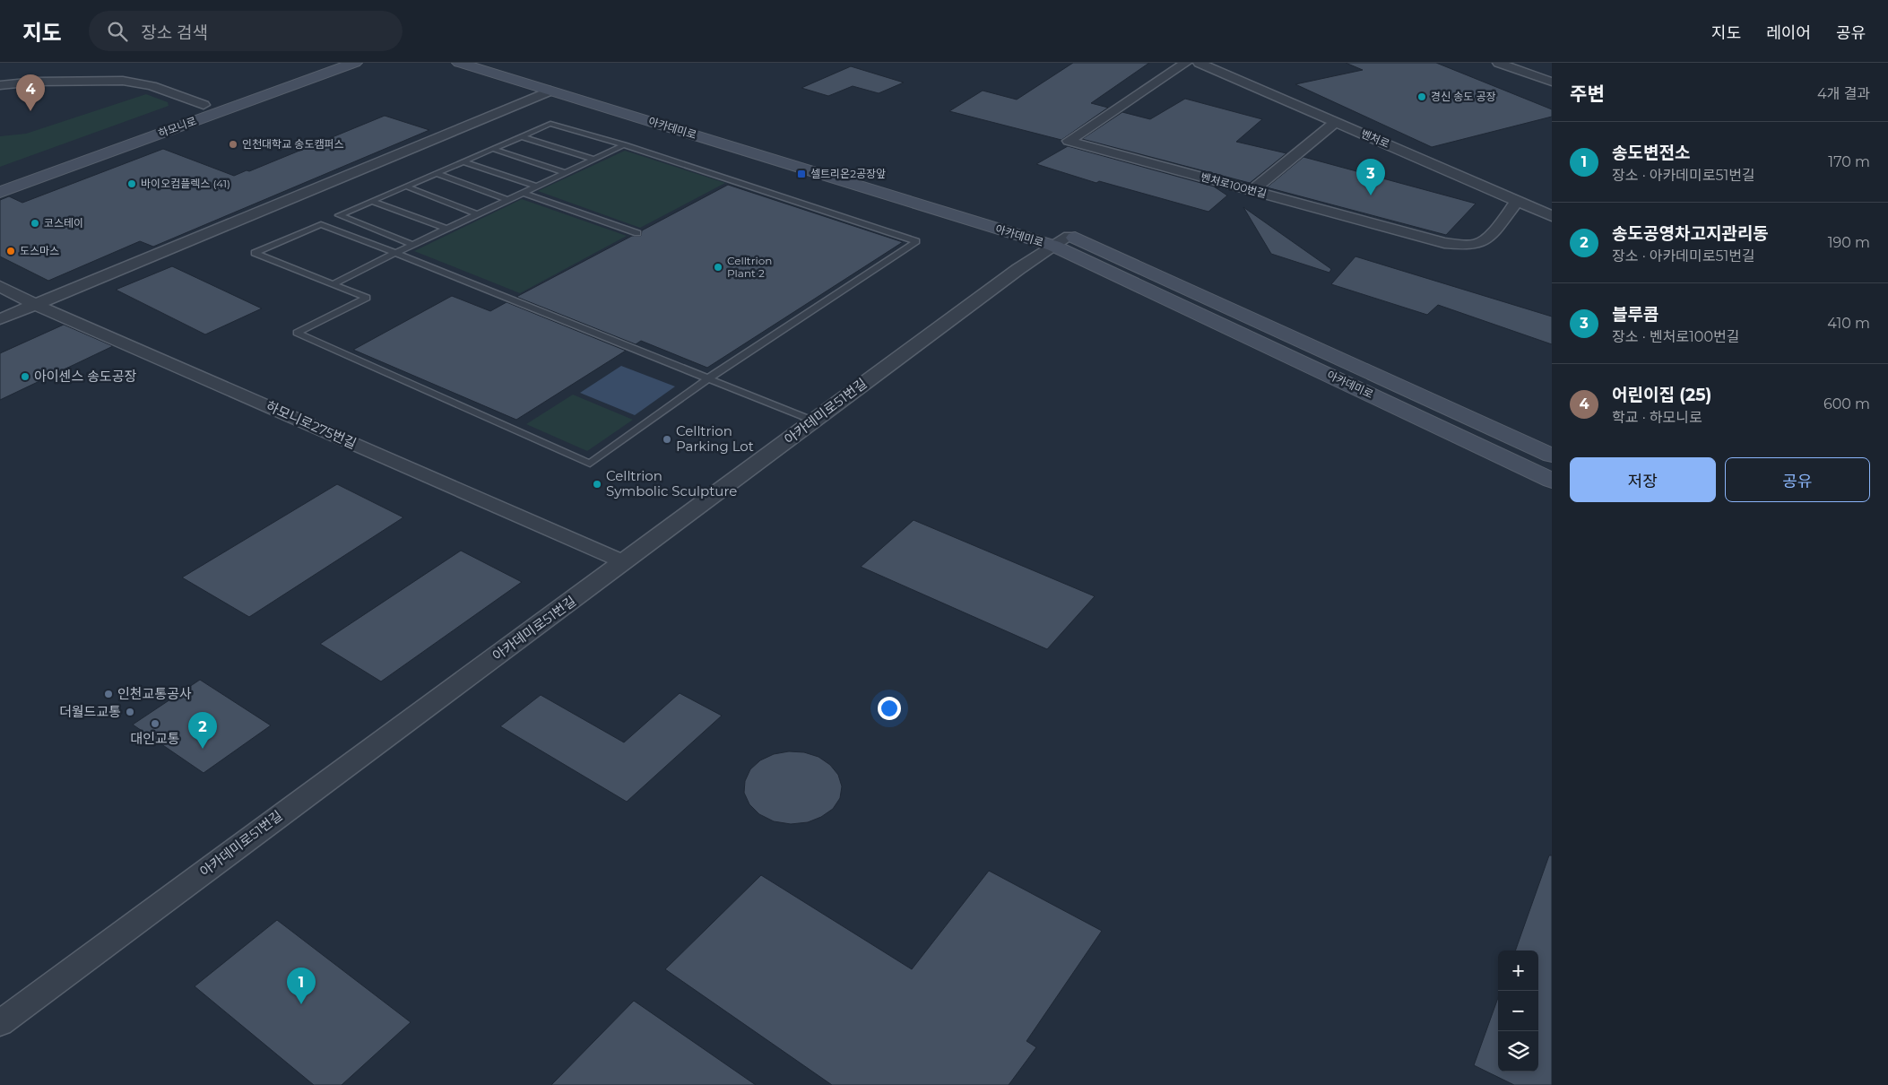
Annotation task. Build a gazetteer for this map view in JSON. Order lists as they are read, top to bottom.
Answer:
{
  "streets": {
    "main road": ["하모니로", "아카데미로"],
    "street": [
      "벤처로",
      "벤처로100번길",
      "아카데미로51번길",
      "하모니로275번길"
    ]
  },
  "crossings": [
    ["아카데미로", "아카데미로51번길"],
    ["벤처로", "벤처로100번길"],
    ["아카데미로51번길", "하모니로275번길"]
  ],
  "places": {
    "other": [
      "경신 송도 공장",
      "인천대학교 송도캠퍼스",
      "바이오컴플렉스 (41)",
      "코스테이",
      "도스마스",
      "Celltrion Plant 2",
      "아이센스 송도공장",
      "Celltrion Parking Lot",
      "Celltrion Symbolic Sculpture",
      "인천교통공사",
      "더월드교통",
      "대인교통"
    ],
    "transit": ["셀트리온2공장앞"]
  },
  "page": {
    "header": "지도",
    "search": "장소 검색",
    "nav": ["지도", "레이어", "공유"],
    "heading": ["주변", "4개 결과"],
    "pins": [
      "4",
      "3",
      "2",
      "1"
    ],
    "list": [
      {
        "mark": "1",
        "name": "송도변전소",
        "note": "장소 · 아카데미로51번길",
        "value": "170 m"
      },
      {
        "mark": "2",
        "name": "송도공영차고지관리동",
        "note": "장소 · 아카데미로51번길",
        "value": "190 m"
      },
      {
        "mark": "3",
        "name": "블루콤",
        "note": "장소 · 벤처로100번길",
        "value": "410 m"
      },
      {
        "mark": "4",
        "name": "어린이집 (25)",
        "note": "학교 · 하모니로",
        "value": "600 m"
      }
    ],
    "buttons": ["저장", "공유"],
    "map_buttons": ["+", "−"]
  }
}
